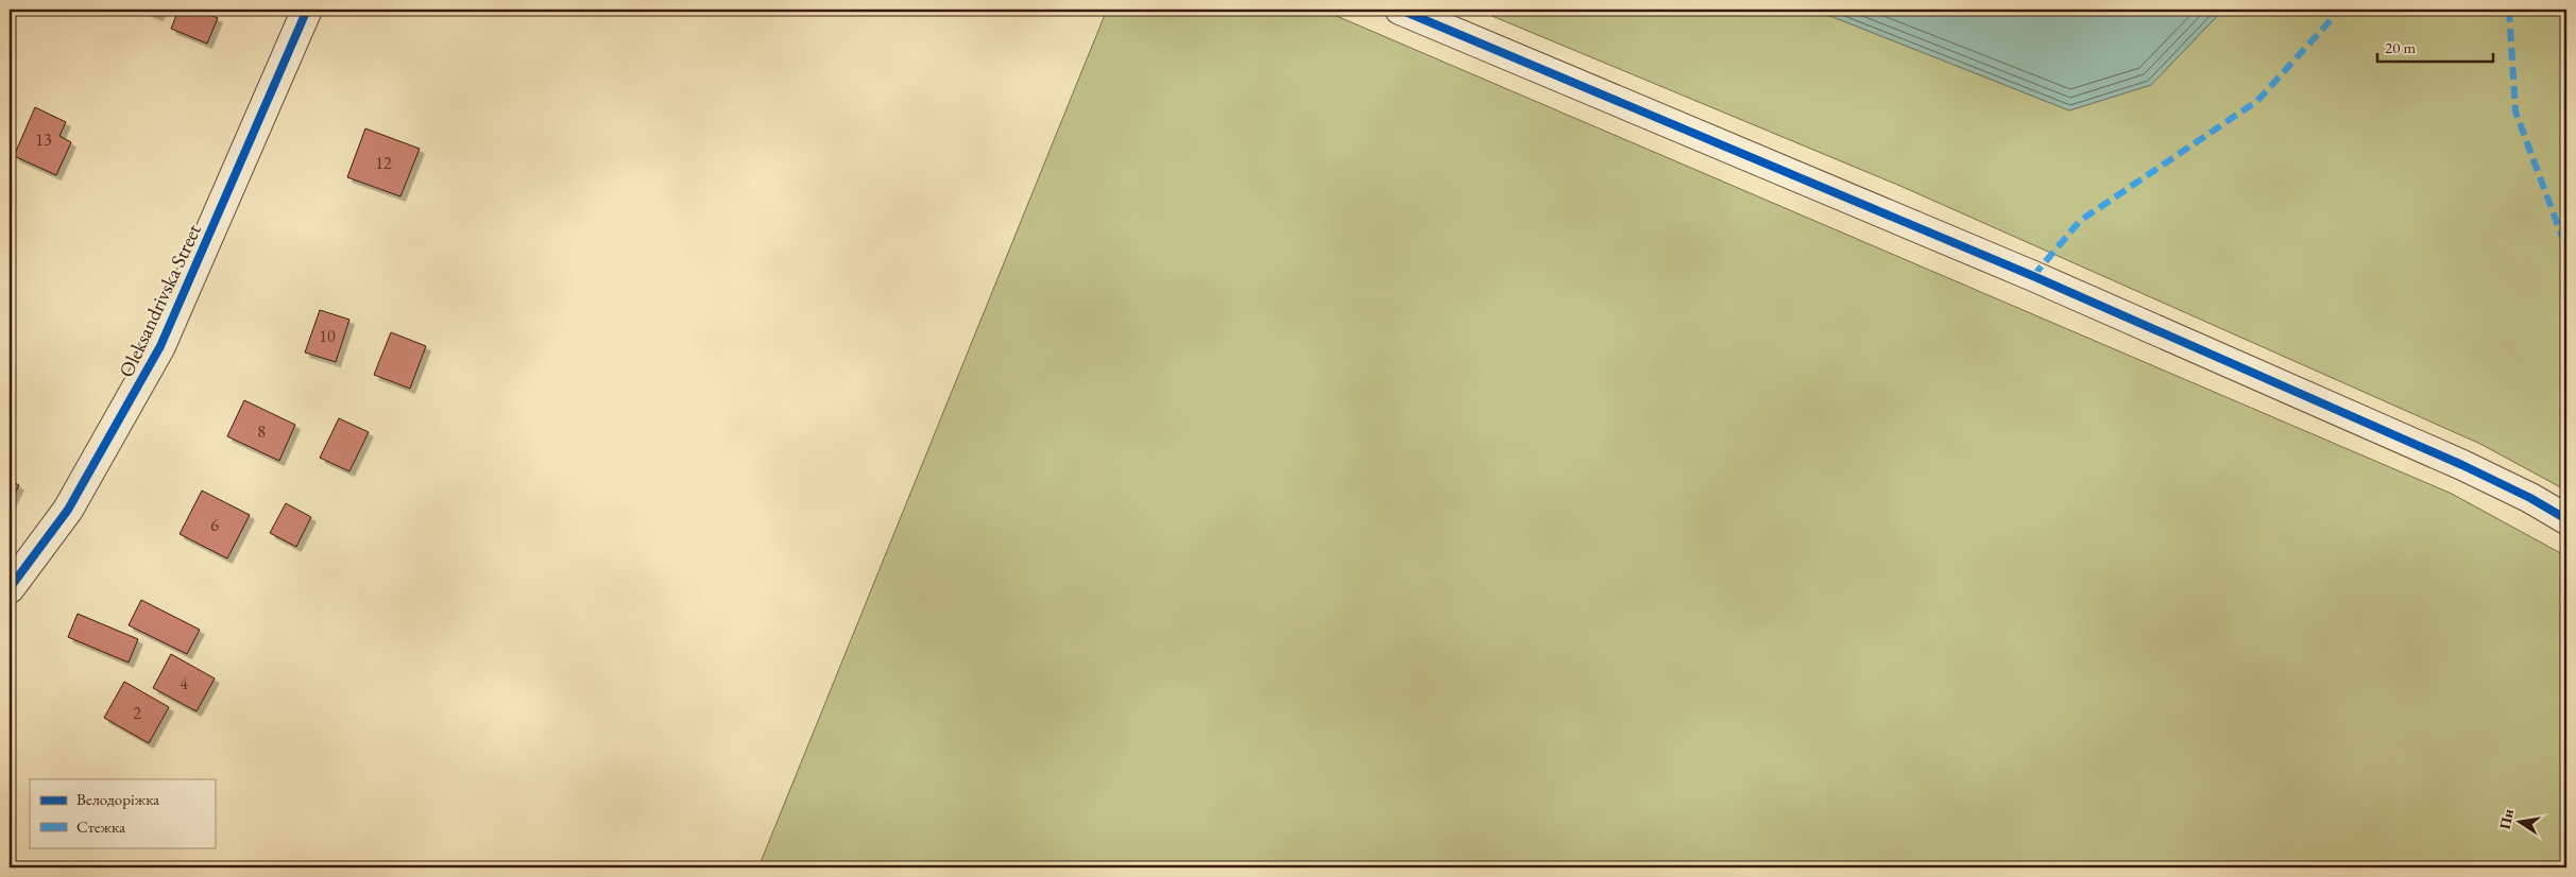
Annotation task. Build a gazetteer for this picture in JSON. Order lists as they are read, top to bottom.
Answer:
{
  "streets": {
    "street": ["Oleksandrivska Street"]
  },
  "house_numbers": [
    "13",
    "12",
    "10",
    "8",
    "6",
    "4",
    "2"
  ],
  "legend": ["Велодоріжка", "Стежка"],
  "scale_bar": "20 m",
  "north": "left"
}
